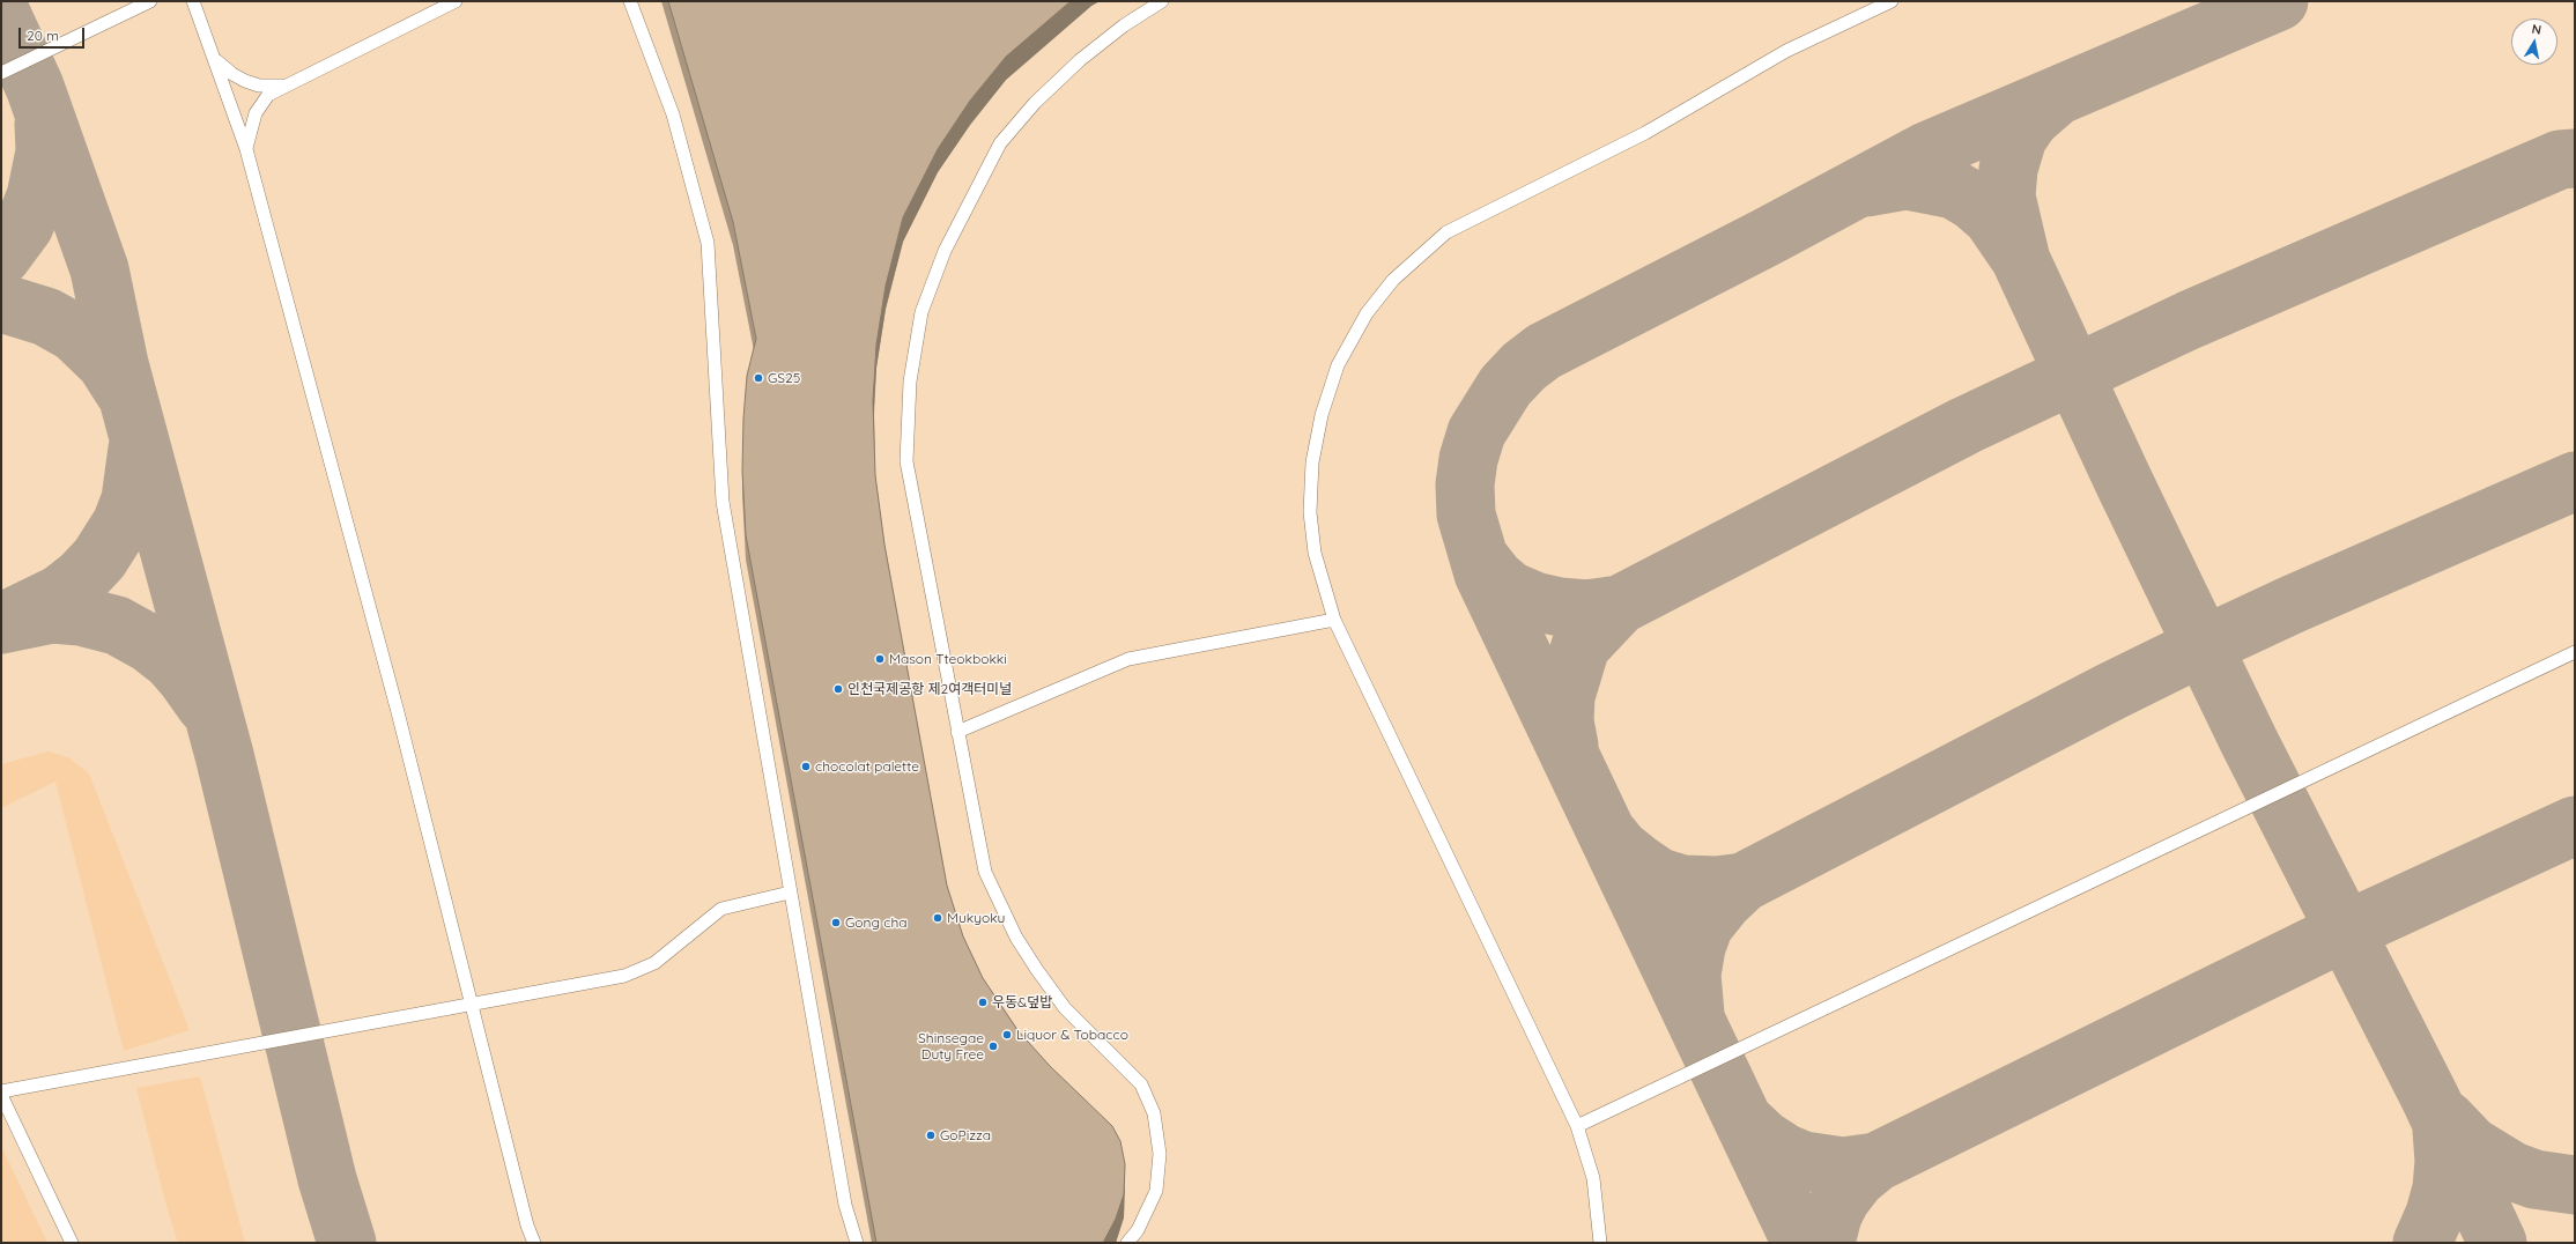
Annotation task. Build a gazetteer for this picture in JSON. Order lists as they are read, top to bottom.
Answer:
{
  "places": [
    "GS25",
    "Mason Tteokbokki",
    "인천국제공항 제2여객터미널",
    "chocolat palette",
    "Mukyoku",
    "Gong cha",
    "우동&덮밥",
    "Liquor & Tobacco",
    "Shinsegae Duty Free",
    "GoPizza"
  ],
  "scale_bar": "20 m",
  "north": "top"
}
